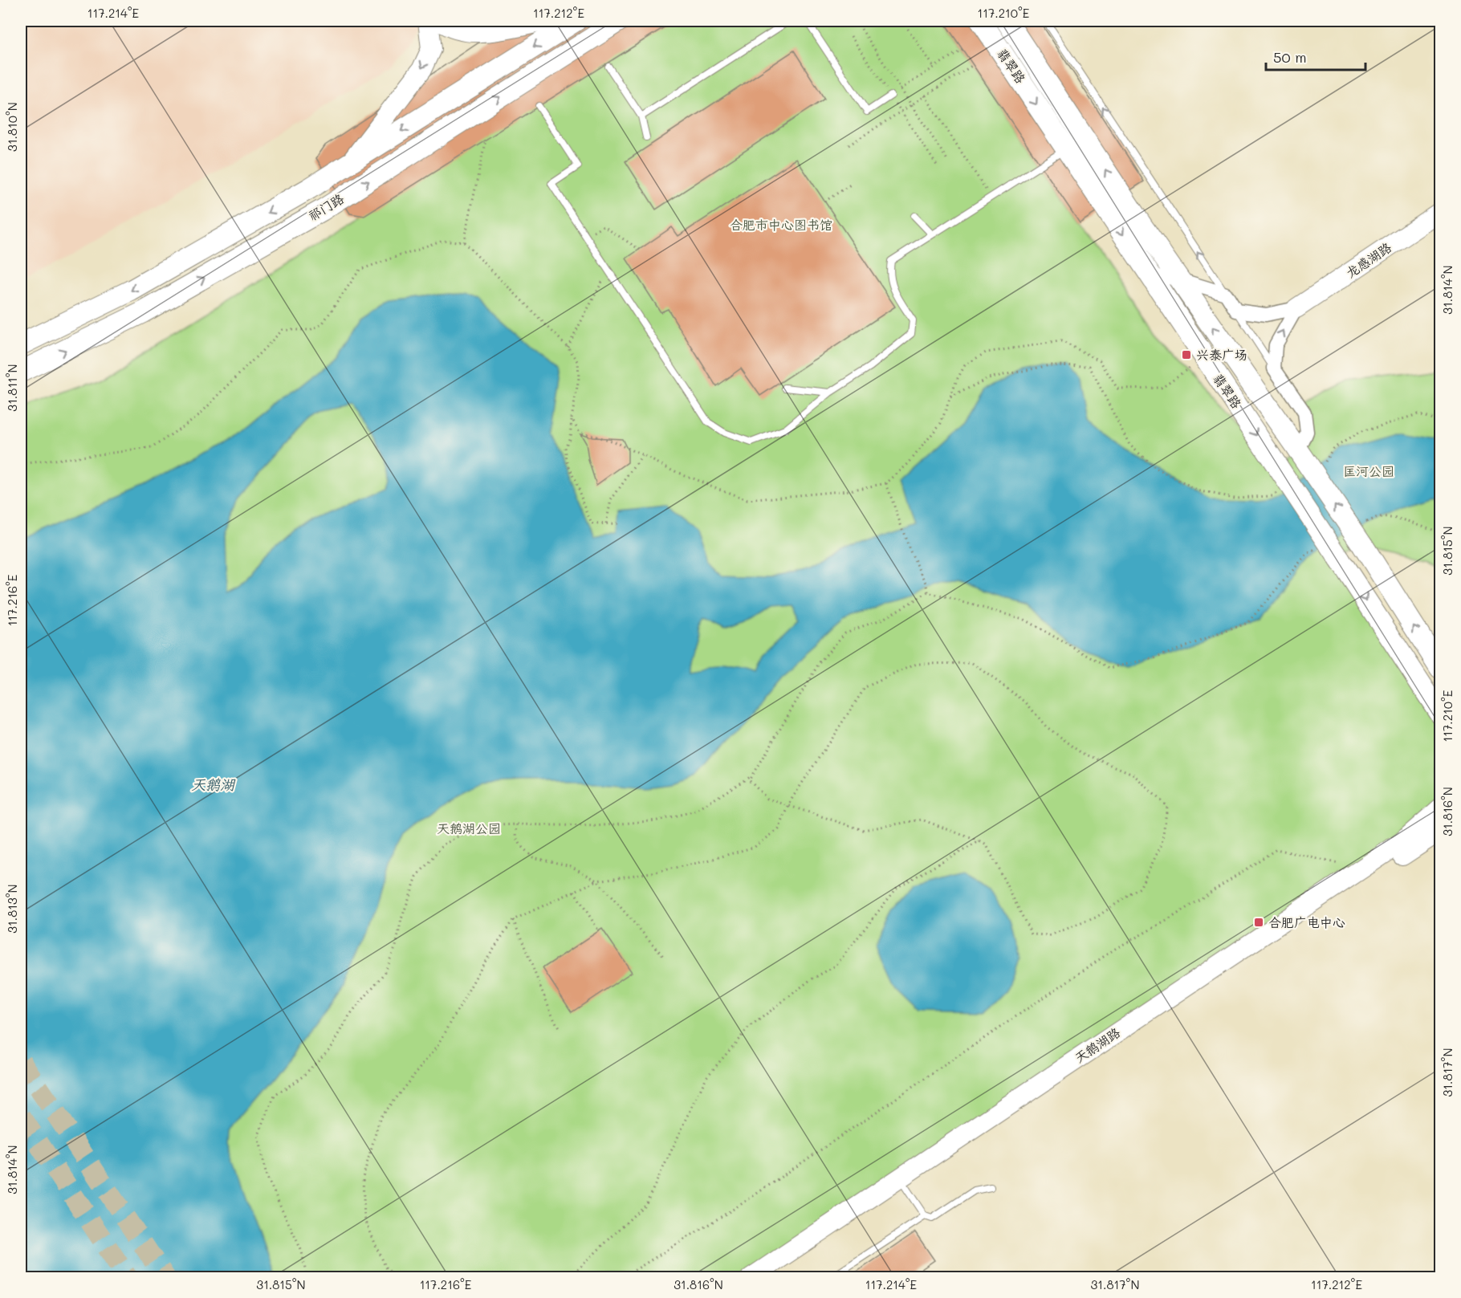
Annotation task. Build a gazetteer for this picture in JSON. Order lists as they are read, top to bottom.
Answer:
{
  "streets": {
    "main road": ["翡翠路", "祁门路"],
    "street": ["龙感湖路", "天鹅湖路"]
  },
  "water": ["天鹅湖"],
  "parks": ["合肥市中心图书馆", "匡河公园", "天鹅湖公园"],
  "places": {
    "transit": ["兴泰广场", "合肥广电中心"]
  },
  "scale_bar": "50 m",
  "coordinates": [
    "117.214°E",
    "117.212°E",
    "117.210°E",
    "31.810°N",
    "31.814°N",
    "31.811°N",
    "31.815°N",
    "117.216°E",
    "31.816°N",
    "31.813°N",
    "31.817°N"
  ]
}
